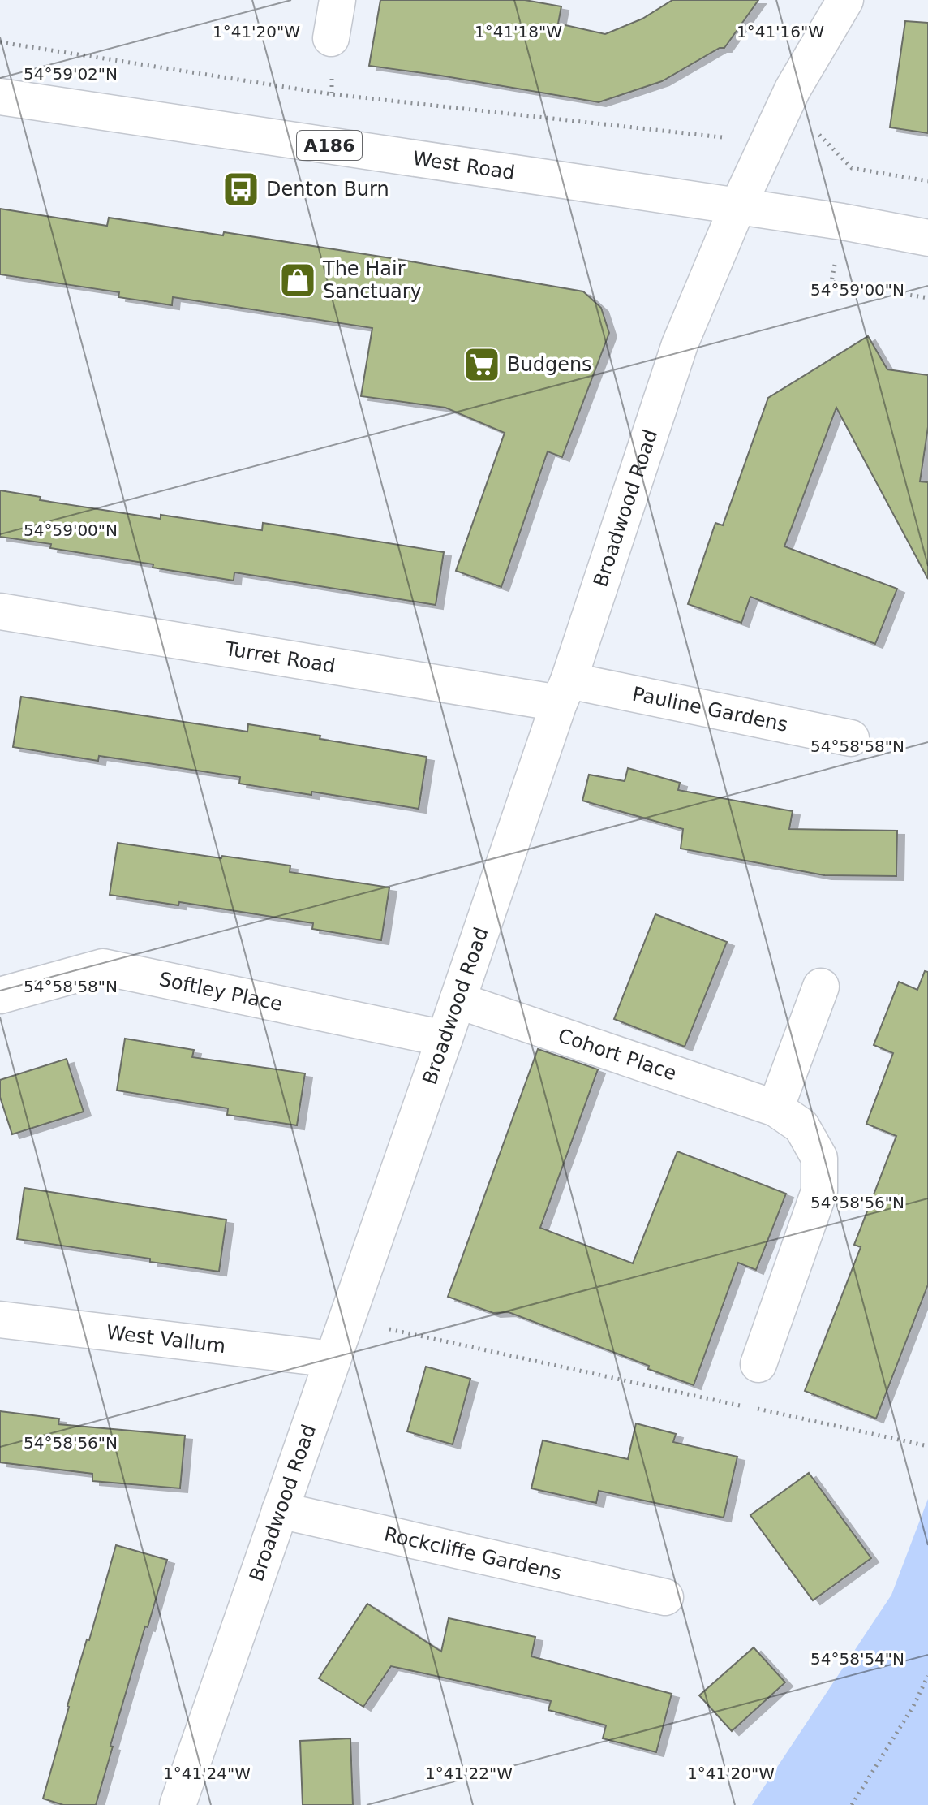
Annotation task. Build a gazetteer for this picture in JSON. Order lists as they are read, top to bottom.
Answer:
{
  "streets": {
    "street": [
      "A186",
      "West Road",
      "Broadwood Road",
      "Turret Road",
      "Pauline Gardens",
      "Softley Place",
      "Cohort Place",
      "West Vallum",
      "Rockcliffe Gardens"
    ]
  },
  "crossings": [
    ["West Road", "Broadwood Road"],
    ["Broadwood Road", "Turret Road"],
    ["Broadwood Road", "Pauline Gardens"],
    ["Broadwood Road", "Softley Place"],
    ["Broadwood Road", "Cohort Place"],
    ["Broadwood Road", "West Vallum"],
    ["Broadwood Road", "Rockcliffe Gardens"],
    ["Turret Road", "Pauline Gardens"]
  ],
  "places": {
    "bus stop": ["Denton Burn"],
    "shop": ["The Hair Sanctuary"],
    "supermarket": ["Budgens"]
  },
  "coordinates": [
    "1°41'20\"W",
    "1°41'18\"W",
    "1°41'16\"W",
    "54°59'02\"N",
    "54°59'00\"N",
    "54°58'58\"N",
    "54°58'56\"N",
    "54°58'54\"N",
    "1°41'24\"W",
    "1°41'22\"W"
  ]
}
